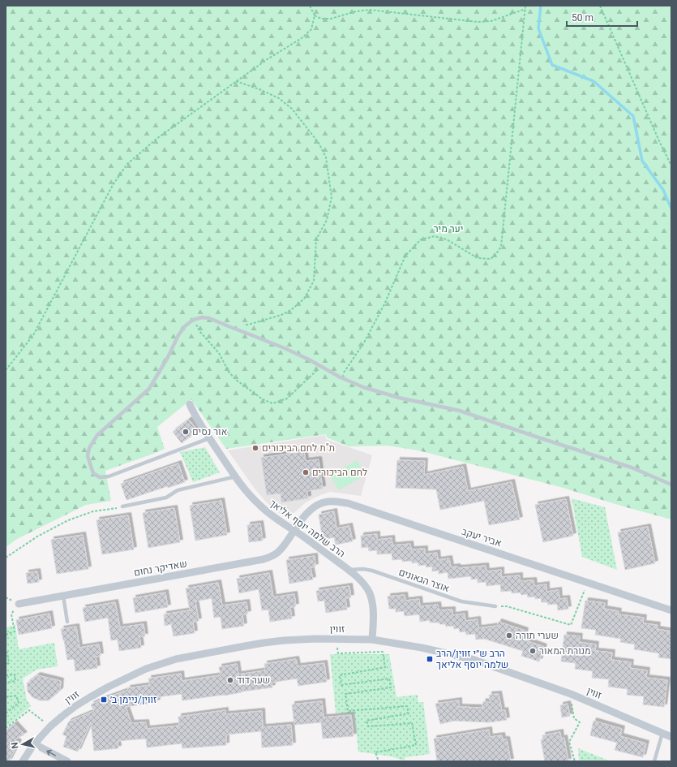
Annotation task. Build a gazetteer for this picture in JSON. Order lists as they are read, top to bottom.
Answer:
{
  "streets": {
    "street": [
      "הרב שלמה יוסף אליאך",
      "אביר יעקב",
      "שאדיקר נחום",
      "זווין"
    ],
    "lane": ["אוצר הגאונים"]
  },
  "crossings": [
    ["הרב שלמה יוסף אליאך", "אביר יעקב"],
    ["הרב שלמה יוסף אליאך", "שאדיקר נחום"],
    ["הרב שלמה יוסף אליאך", "אוצר הגאונים"],
    ["הרב שלמה יוסף אליאך", "זווין"],
    ["אביר יעקב", "שאדיקר נחום"]
  ],
  "parks": ["יער מיר"],
  "places": {
    "other": [
      "אור נסים",
      "ת\"ת לחם הביכורים",
      "לחם הביכורים",
      "שערי תורה",
      "מנורת המאור",
      "שער דוד"
    ],
    "transit": ["הרב ש״י זווין/הרב שלמה יוסף אליאך", "זווין/ניימן ב׳"]
  },
  "scale_bar": "50 m",
  "north": "left"
}
